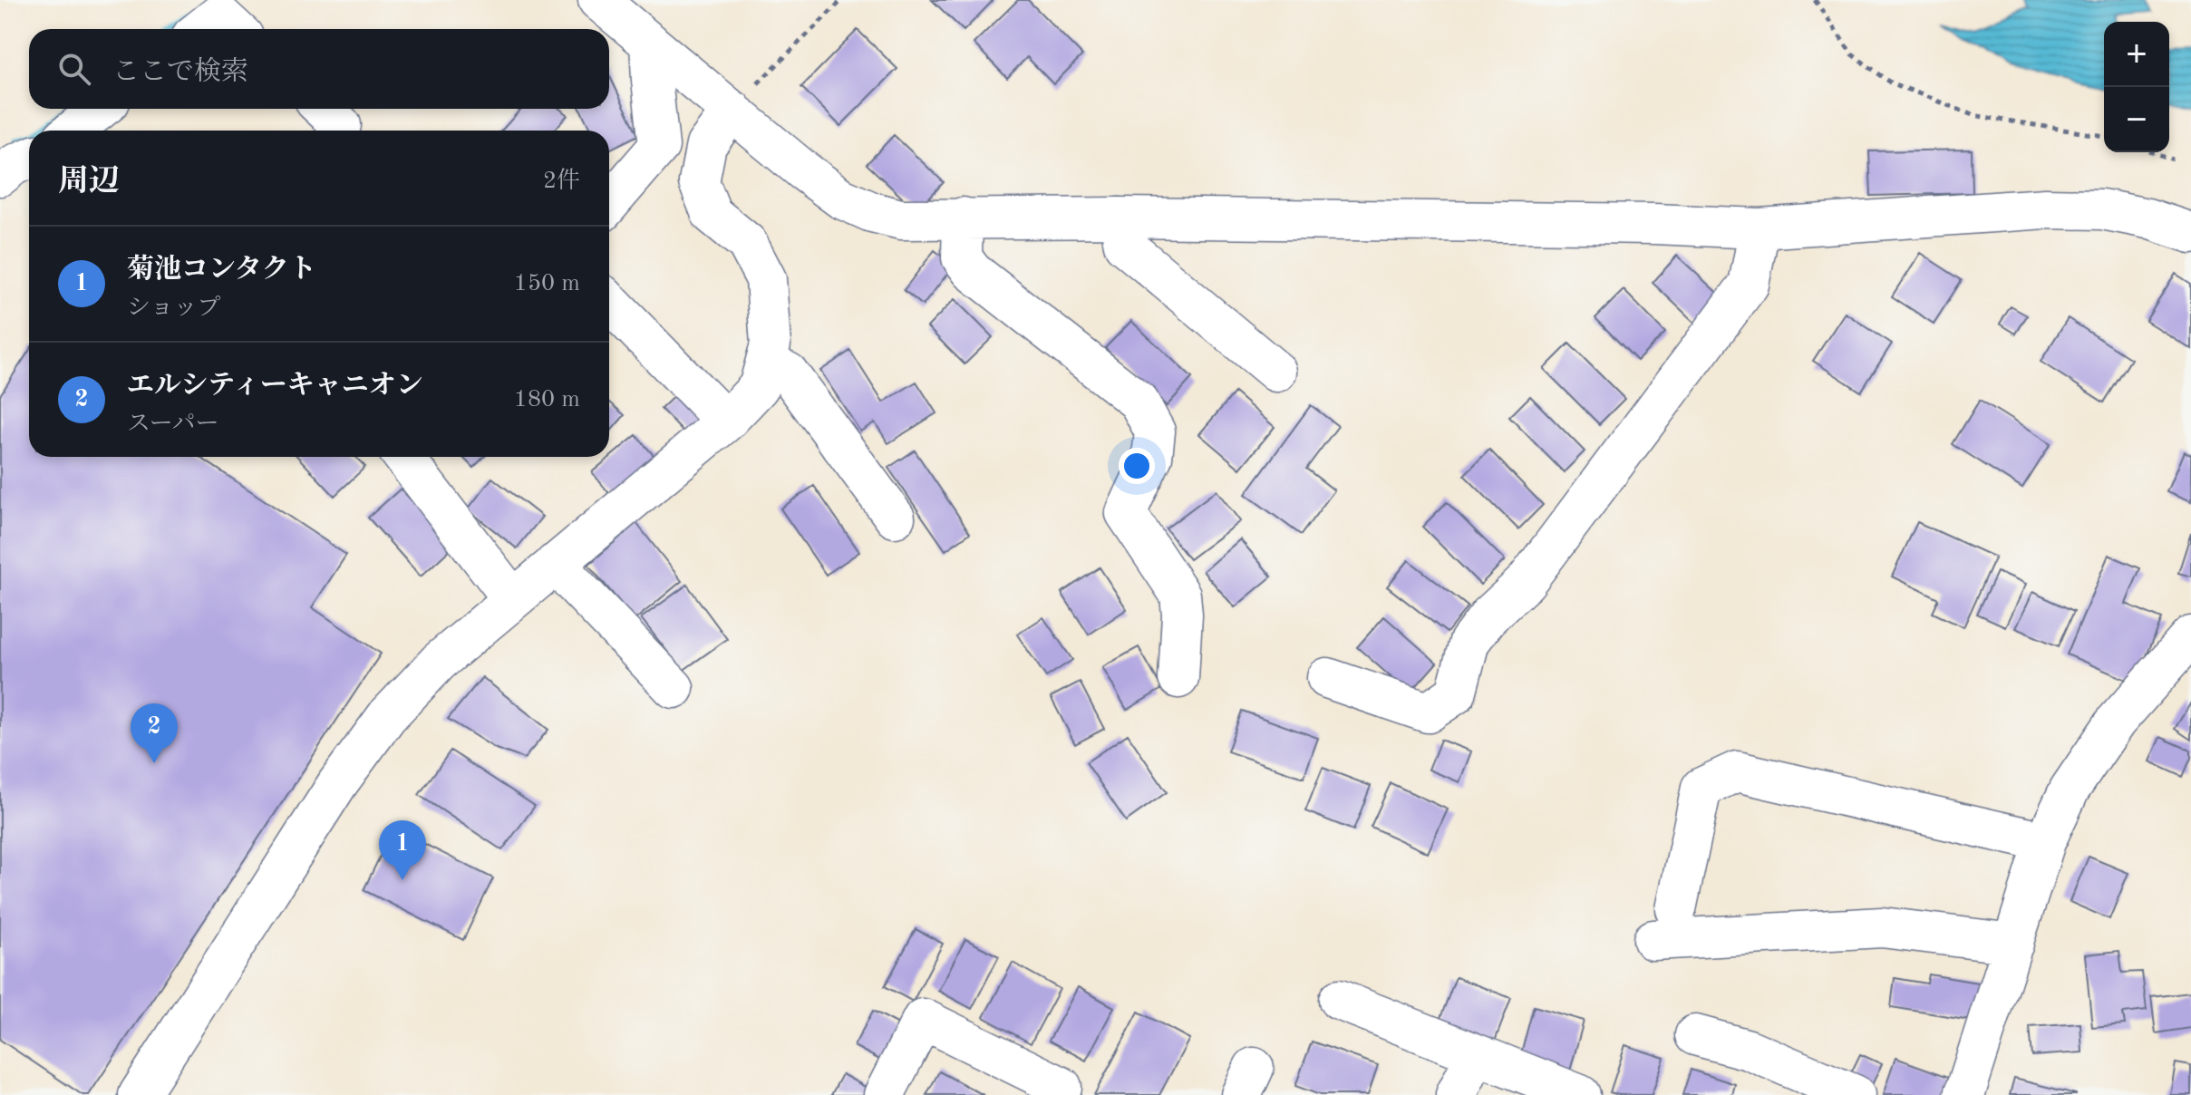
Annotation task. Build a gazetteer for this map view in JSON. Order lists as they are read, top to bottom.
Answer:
{
  "page": {
    "map_buttons": ["+", "−"],
    "search": "ここで検索",
    "heading": ["周辺", "2件"],
    "list": [
      {
        "mark": "1",
        "name": "菊池コンタクト",
        "note": "ショップ",
        "value": "150 m"
      },
      {
        "mark": "2",
        "name": "エルシティーキャニオン",
        "note": "スーパー",
        "value": "180 m"
      }
    ],
    "pins": ["2", "1"]
  }
}
